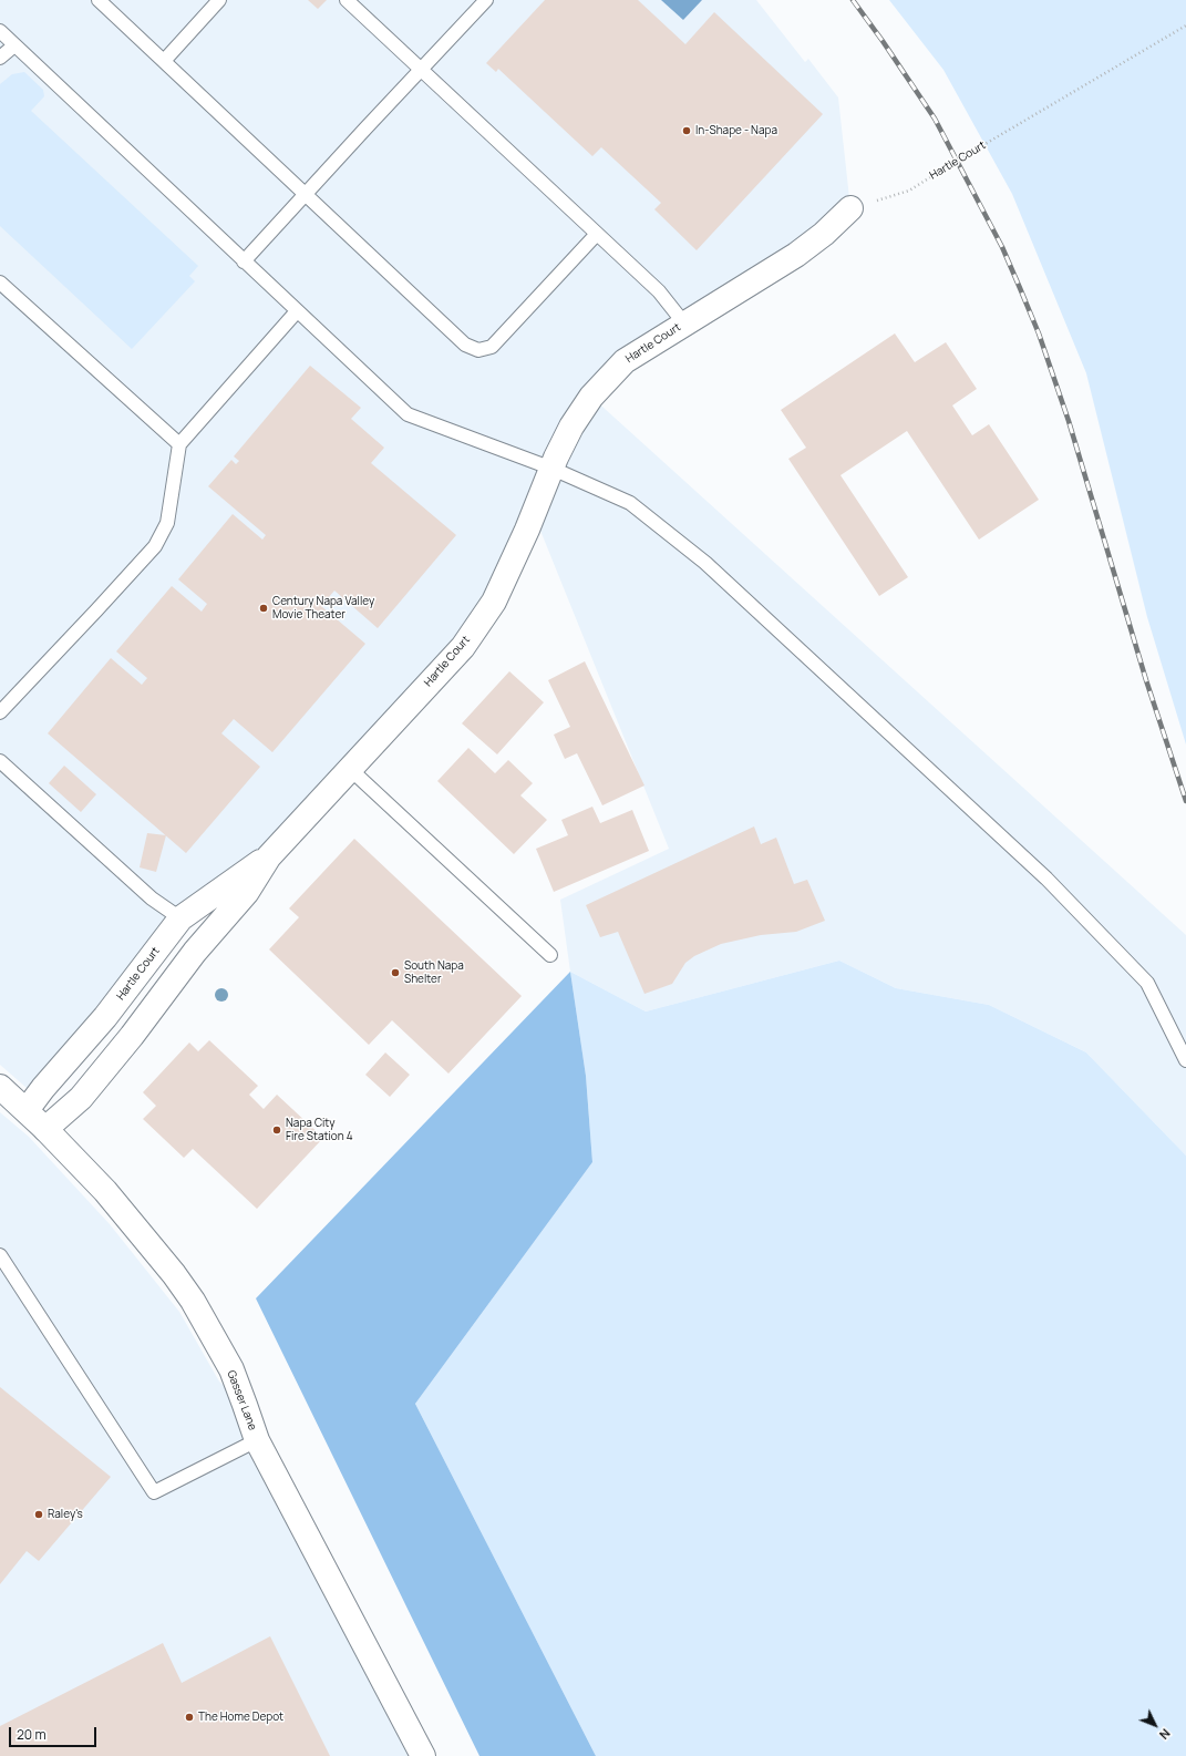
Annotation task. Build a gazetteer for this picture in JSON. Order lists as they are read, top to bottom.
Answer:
{
  "streets": {
    "street": ["Hartle Court", "Gasser Lane"]
  },
  "crossings": [
    ["Hartle Court", "Gasser Lane"]
  ],
  "places": [
    "In-Shape - Napa",
    "Century Napa Valley Movie Theater",
    "South Napa Shelter",
    "Napa City Fire Station 4",
    "Raley's",
    "The Home Depot"
  ],
  "scale_bar": "20 m",
  "north": "bottom right"
}
